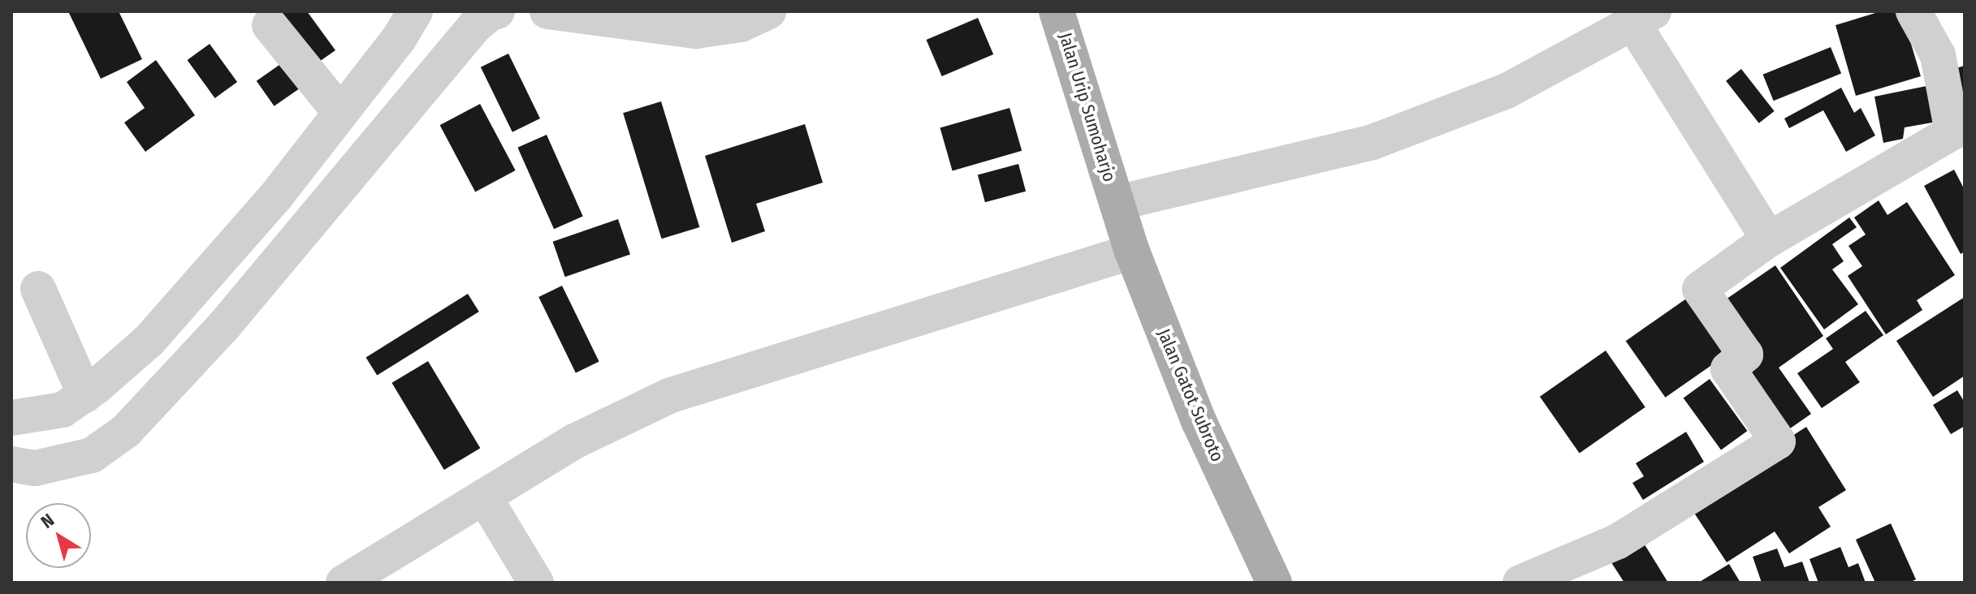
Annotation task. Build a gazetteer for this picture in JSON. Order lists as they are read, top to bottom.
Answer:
{
  "streets": {
    "main road": ["Jalan Urip Sumoharjo", "Jalan Gatot Subroto"]
  },
  "crossings": [
    ["Jalan Urip Sumoharjo", "Jalan Gatot Subroto"]
  ],
  "north": "top left"
}
